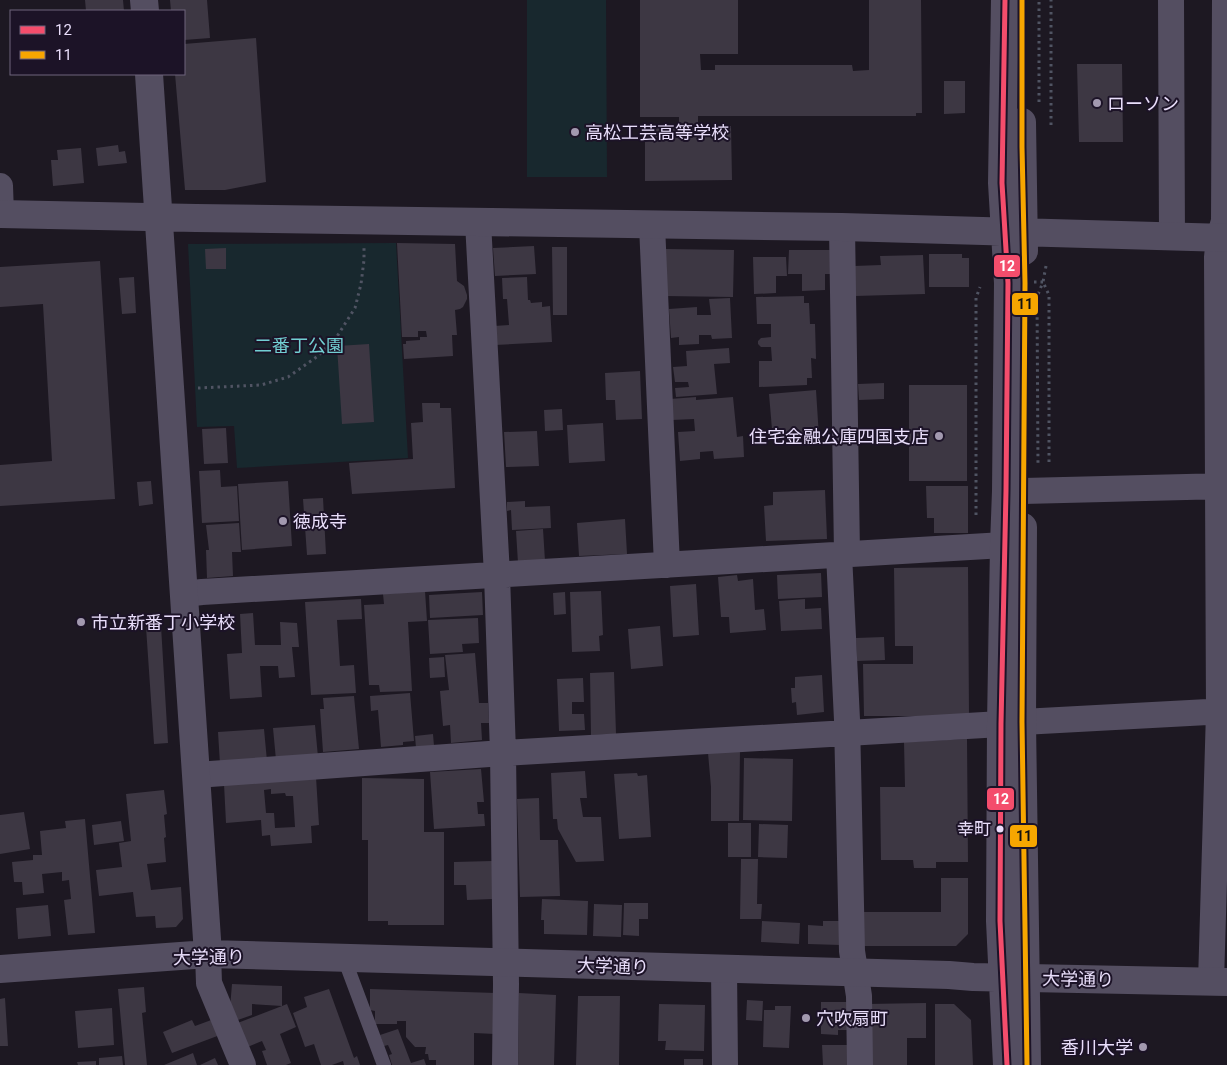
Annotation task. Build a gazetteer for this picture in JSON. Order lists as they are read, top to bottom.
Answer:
{
  "streets": {
    "street": ["大学通り"]
  },
  "parks": ["二番丁公園"],
  "places": [
    "ローソン",
    "高松工芸高等学校",
    "住宅金融公庫四国支店",
    "徳成寺",
    "市立新番丁小学校",
    "幸町",
    "穴吹扇町",
    "香川大学"
  ],
  "lines": ["transit line 12", "transit line 11"],
  "legend": ["12", "11"]
}
